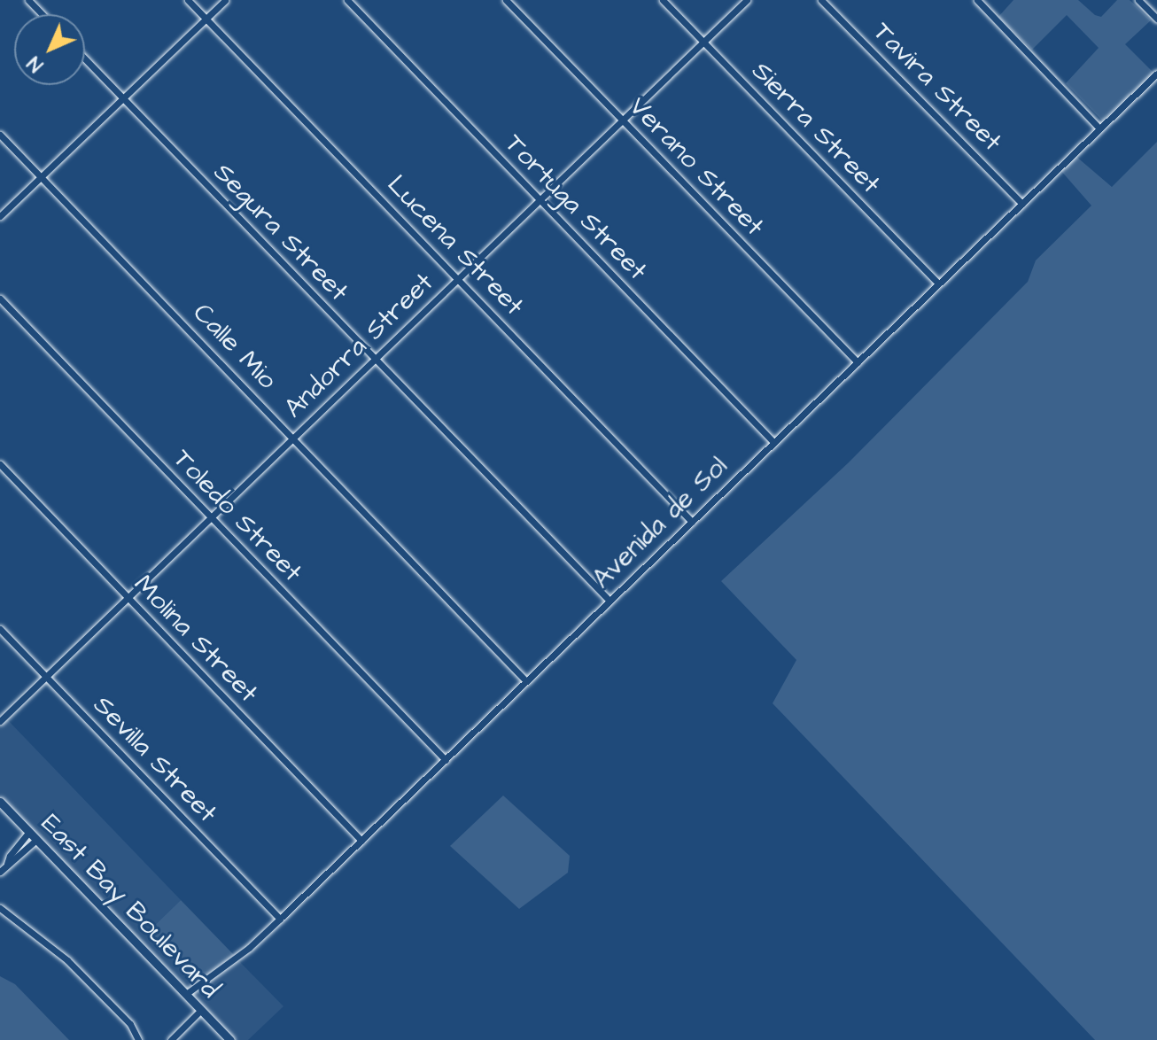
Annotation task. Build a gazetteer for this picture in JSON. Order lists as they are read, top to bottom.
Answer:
{
  "streets": {
    "main road": ["East Bay Boulevard"],
    "street": [
      "Tavira Street",
      "Sierra Street",
      "Verano Street",
      "Tortuga Street",
      "Segura Street",
      "Lucena Street",
      "Andorra Street",
      "Calle Mio",
      "Toledo Street",
      "Avenida de Sol",
      "Molina Street",
      "Sevilla Street"
    ]
  },
  "crossings": [
    ["Tavira Street", "Avenida de Sol"],
    ["Sierra Street", "Andorra Street"],
    ["Sierra Street", "Avenida de Sol"],
    ["Verano Street", "Andorra Street"],
    ["Verano Street", "Avenida de Sol"],
    ["Tortuga Street", "Andorra Street"],
    ["Tortuga Street", "Avenida de Sol"],
    ["Segura Street", "Andorra Street"],
    ["Segura Street", "Avenida de Sol"],
    ["Lucena Street", "Andorra Street"],
    ["Lucena Street", "Avenida de Sol"],
    ["Andorra Street", "Calle Mio"],
    ["Andorra Street", "Toledo Street"],
    ["Andorra Street", "Molina Street"],
    ["Andorra Street", "Sevilla Street"],
    ["Calle Mio", "Avenida de Sol"],
    ["Toledo Street", "Avenida de Sol"],
    ["Avenida de Sol", "Molina Street"],
    ["Avenida de Sol", "Sevilla Street"],
    ["Avenida de Sol", "East Bay Boulevard"]
  ],
  "north": "bottom left"
}
